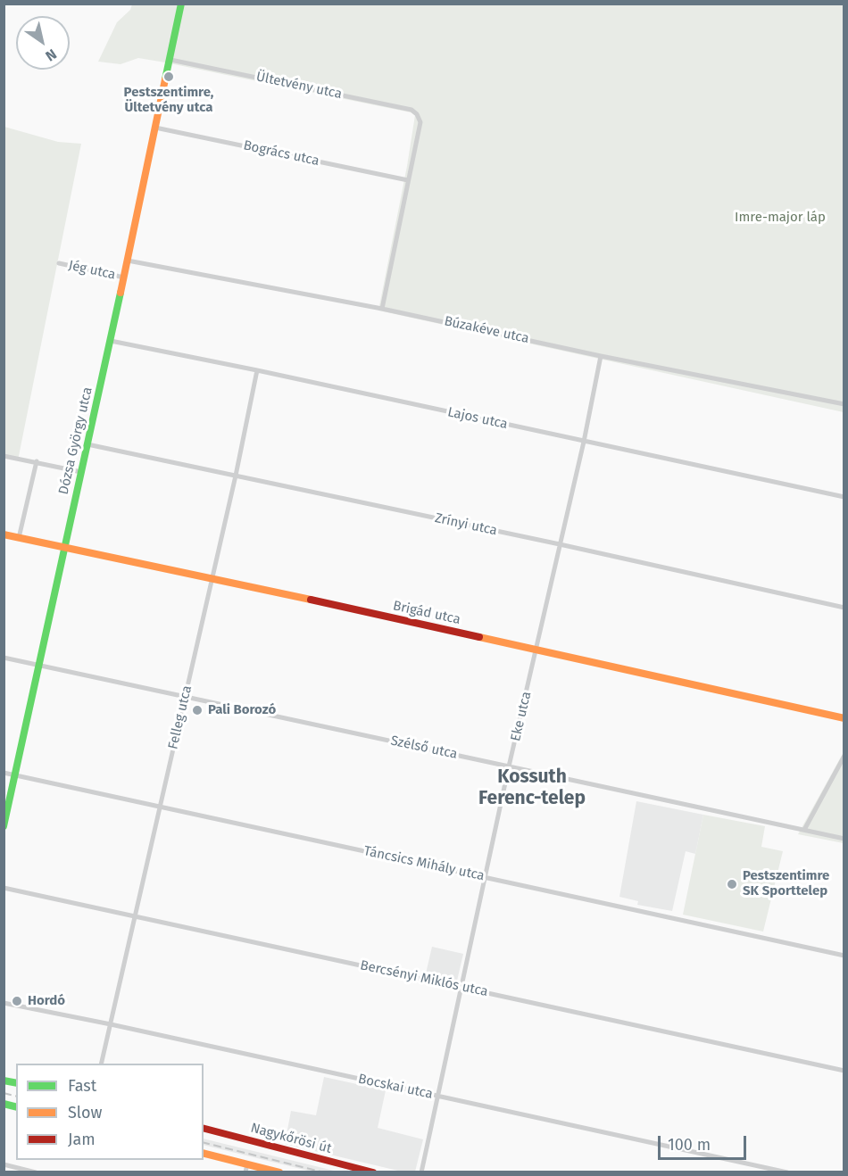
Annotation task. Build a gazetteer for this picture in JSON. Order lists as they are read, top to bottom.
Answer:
{
  "streets": {
    "street": [
      "Ültetvény utca",
      "Bogrács utca",
      "Jég utca",
      "Búzakéve utca",
      "Lajos utca",
      "Dózsa György utca",
      "Zrínyi utca",
      "Brigád utca",
      "Eke utca",
      "Felleg utca",
      "Szélső utca",
      "Táncsics Mihály utca",
      "Bercsényi Miklós utca",
      "Bocskai utca",
      "Nagykőrösi út"
    ]
  },
  "crossings": [
    ["Ültetvény utca", "Bogrács utca"],
    ["Ültetvény utca", "Dózsa György utca"],
    ["Bogrács utca", "Dózsa György utca"],
    ["Jég utca", "Dózsa György utca"],
    ["Búzakéve utca", "Dózsa György utca"],
    ["Búzakéve utca", "Eke utca"],
    ["Lajos utca", "Dózsa György utca"],
    ["Lajos utca", "Eke utca"],
    ["Lajos utca", "Felleg utca"],
    ["Dózsa György utca", "Zrínyi utca"],
    ["Dózsa György utca", "Brigád utca"],
    ["Dózsa György utca", "Szélső utca"],
    ["Dózsa György utca", "Táncsics Mihály utca"],
    ["Zrínyi utca", "Eke utca"],
    ["Zrínyi utca", "Felleg utca"],
    ["Brigád utca", "Eke utca"],
    ["Brigád utca", "Felleg utca"],
    ["Eke utca", "Szélső utca"],
    ["Eke utca", "Táncsics Mihály utca"],
    ["Eke utca", "Bercsényi Miklós utca"],
    ["Eke utca", "Bocskai utca"],
    ["Felleg utca", "Szélső utca"],
    ["Felleg utca", "Táncsics Mihály utca"],
    ["Felleg utca", "Bercsényi Miklós utca"],
    ["Felleg utca", "Bocskai utca"]
  ],
  "districts": ["Kossuth Ferenc-telep"],
  "parks": ["Imre-major láp"],
  "places": [
    "Pestszentimre, Ültetvény utca",
    "Pali Borozó",
    "Pestszentimre SK Sporttelep",
    "Hordó"
  ],
  "legend": ["Fast", "Slow", "Jam"],
  "scale_bar": "100 m",
  "north": "bottom right"
}
